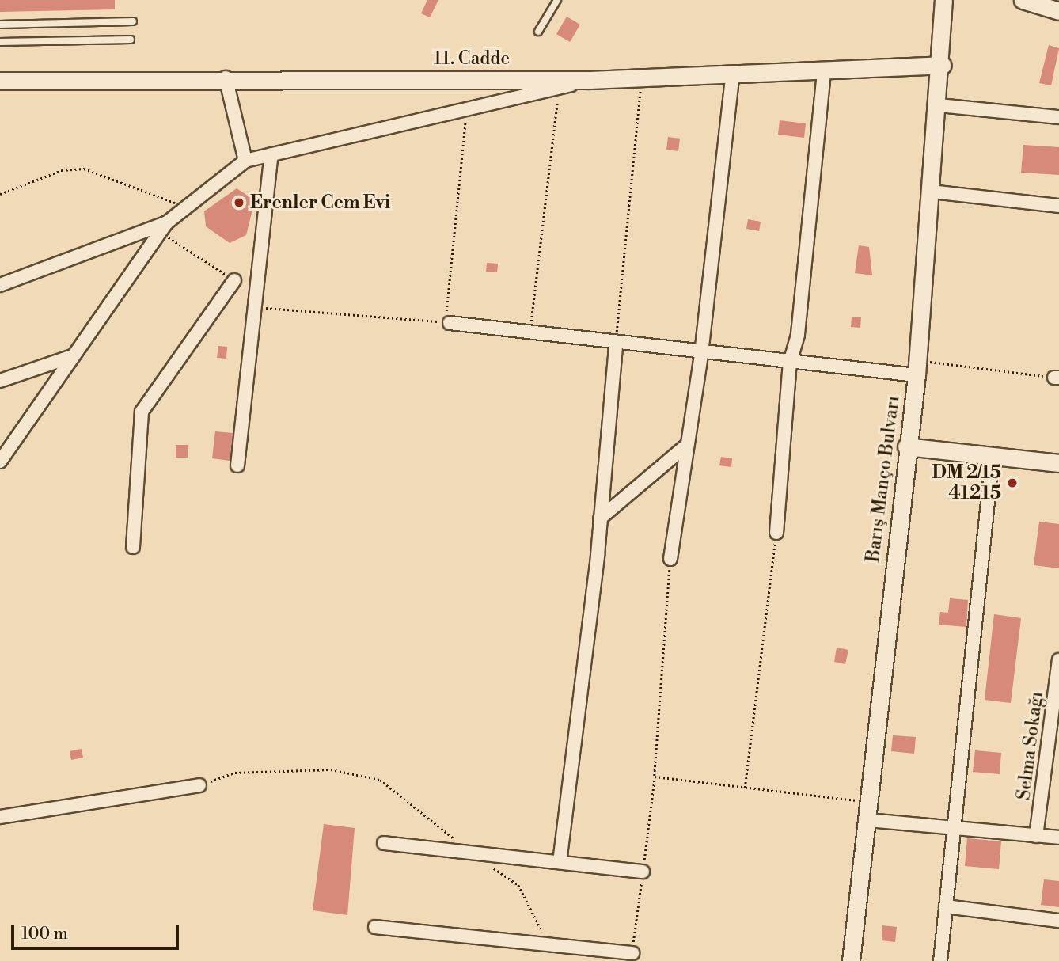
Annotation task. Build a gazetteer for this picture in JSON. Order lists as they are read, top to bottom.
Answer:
{
  "streets": {
    "street": ["11. Cadde", "Barış Manço Bulvarı", "Selma Sokağı"]
  },
  "crossings": [
    ["11. Cadde", "Barış Manço Bulvarı"]
  ],
  "places": ["Erenler Cem Evi", "DM 2/15 41215"],
  "scale_bar": "100 m"
}
